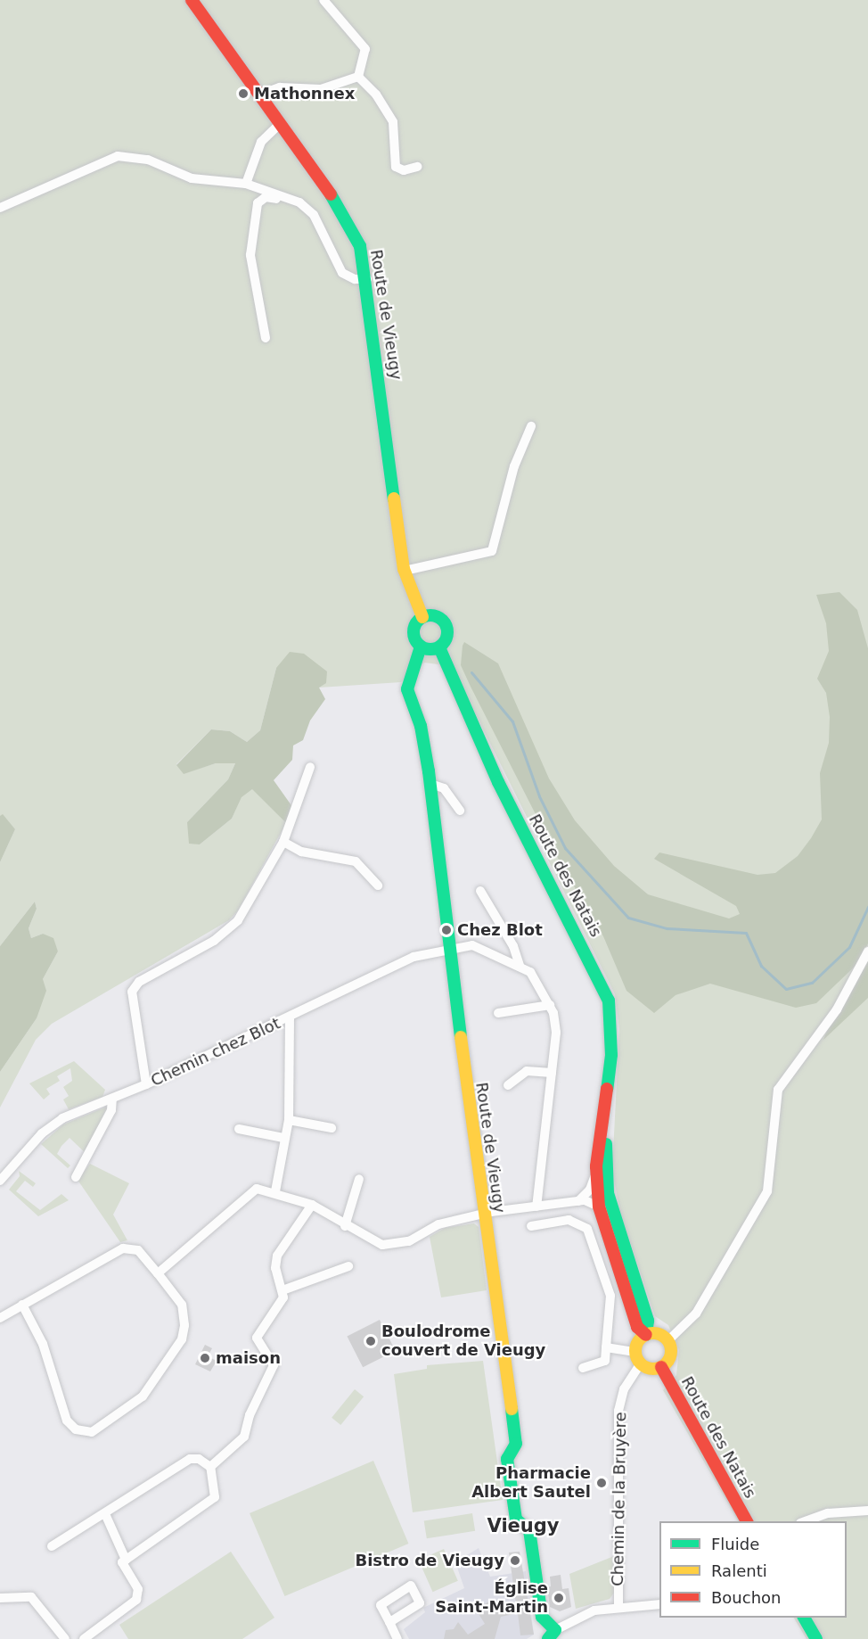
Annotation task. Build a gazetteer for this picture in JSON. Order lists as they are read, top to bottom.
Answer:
{
  "streets": {
    "street": [
      "Route de Vieugy",
      "Route des Natais",
      "Chemin chez Blot",
      "Chemin de la Bruyère"
    ]
  },
  "crossings": [
    ["Route de Vieugy", "Route des Natais"],
    ["Route de Vieugy", "Chemin chez Blot"],
    ["Route des Natais", "Chemin de la Bruyère"]
  ],
  "districts": ["Vieugy"],
  "places": [
    "Mathonnex",
    "Chez Blot",
    "Boulodrome couvert de Vieugy",
    "maison",
    "Pharmacie Albert Sautel",
    "Bistro de Vieugy",
    "Église Saint-Martin"
  ],
  "legend": ["Fluide", "Ralenti", "Bouchon"]
}
